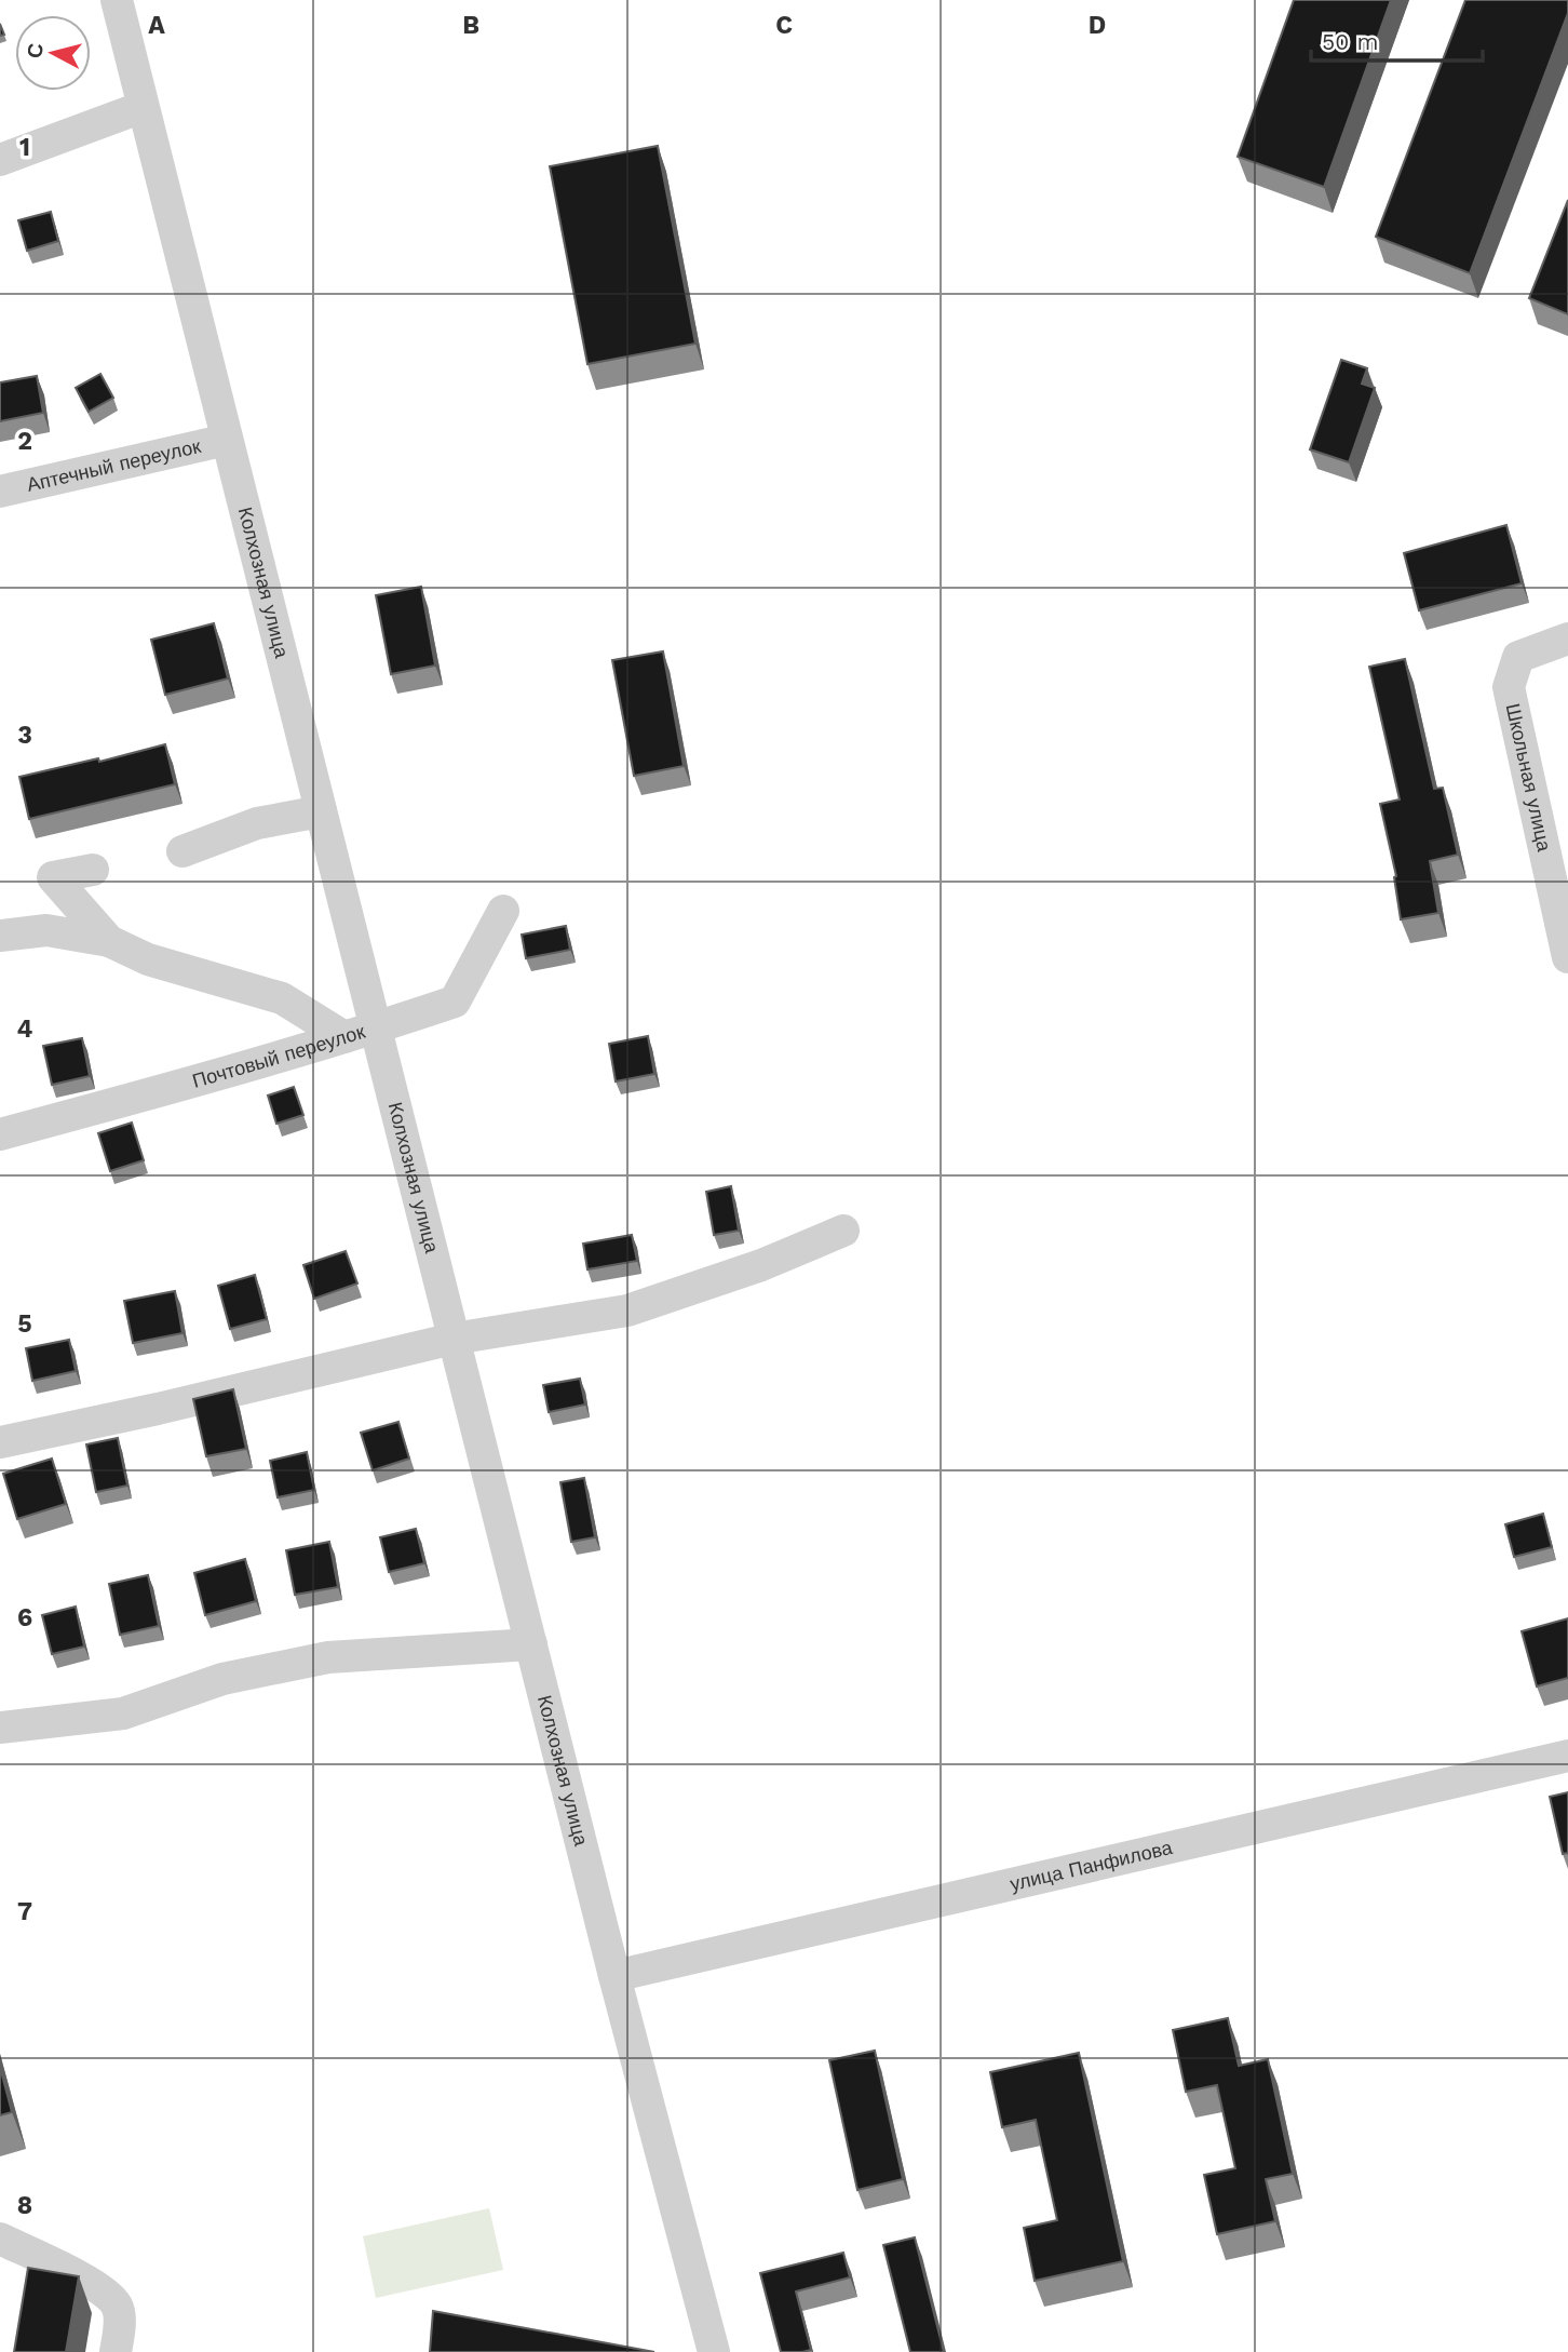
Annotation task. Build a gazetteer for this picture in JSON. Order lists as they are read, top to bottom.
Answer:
{
  "streets": {
    "street": [
      "Аптечный переулок",
      "Колхозная улица",
      "Школьная улица",
      "Почтовый переулок",
      "улица Панфилова"
    ]
  },
  "crossings": [
    ["Аптечный переулок", "Колхозная улица"],
    ["Колхозная улица", "Почтовый переулок"],
    ["Колхозная улица", "улица Панфилова"]
  ],
  "scale_bar": "50 m",
  "north": "left",
  "grid": {
    "columns": [
      "A",
      "B",
      "C",
      "D"
    ],
    "rows": [
      "1",
      "2",
      "3",
      "4",
      "5",
      "6",
      "7",
      "8"
    ]
  }
}
